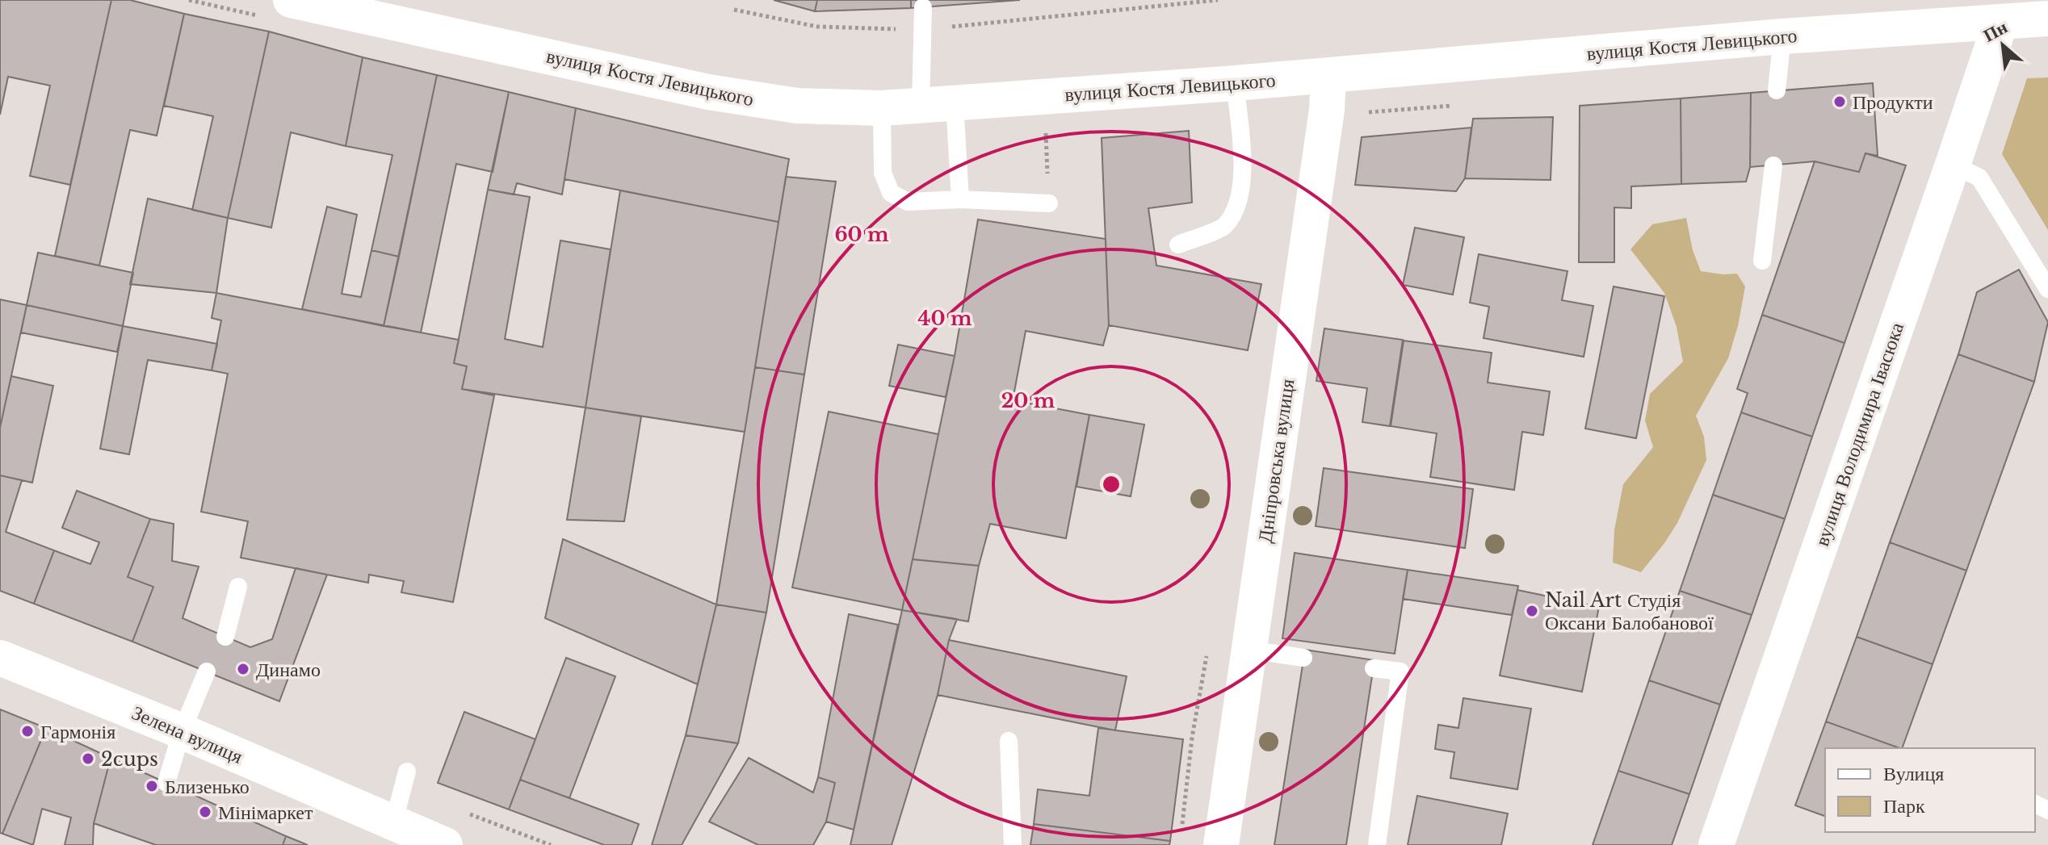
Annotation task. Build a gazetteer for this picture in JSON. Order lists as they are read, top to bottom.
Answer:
{
  "streets": {
    "main road": [
      "вулиця Костя Левицького",
      "вулиця Володимира Івасюка",
      "Дніпровська вулиця",
      "Зелена вулиця"
    ]
  },
  "crossings": [
    ["вулиця Костя Левицького", "вулиця Володимира Івасюка"],
    ["вулиця Костя Левицького", "Дніпровська вулиця"]
  ],
  "places": [
    "Продукти",
    "Nail Art Студія Оксани Балобанової",
    "Динамо",
    "Гармонія",
    "2cups",
    "Близенько",
    "Мінімаркет"
  ],
  "legend": ["Вулиця", "Парк"],
  "north": "top left",
  "rings": ["60 m", "40 m", "20 m"]
}
